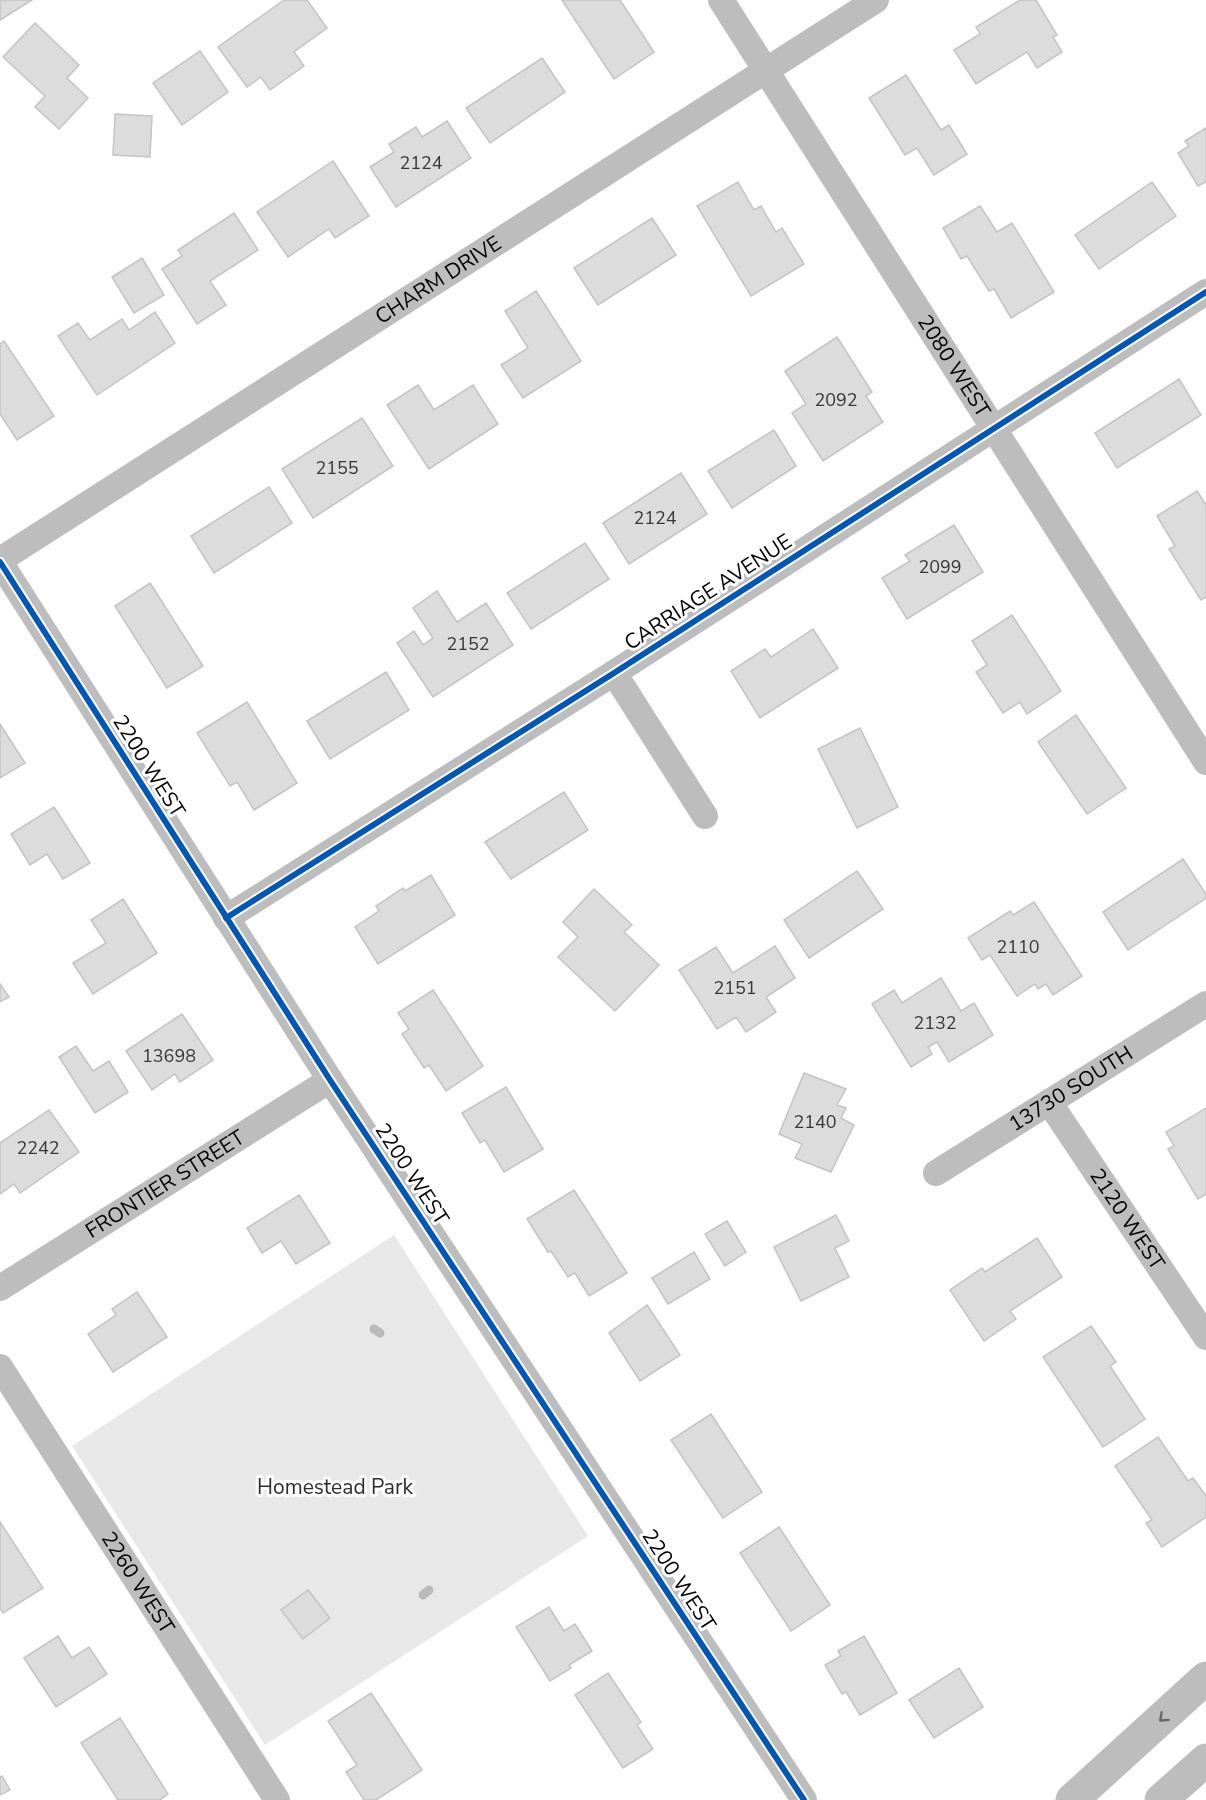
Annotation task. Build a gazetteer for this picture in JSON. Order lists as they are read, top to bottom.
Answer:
{
  "streets": {
    "street": [
      "CHARM DRIVE",
      "2080 WEST",
      "CARRIAGE AVENUE",
      "2200 WEST",
      "13730 SOUTH",
      "FRONTIER STREET",
      "2120 WEST",
      "2260 WEST"
    ]
  },
  "crossings": [
    ["CHARM DRIVE", "2080 WEST"],
    ["CHARM DRIVE", "2200 WEST"],
    ["2080 WEST", "CARRIAGE AVENUE"],
    ["CARRIAGE AVENUE", "2200 WEST"],
    ["2200 WEST", "FRONTIER STREET"],
    ["13730 SOUTH", "2120 WEST"]
  ],
  "parks": ["Homestead Park"],
  "house_numbers": [
    "2124",
    "2092",
    "2155",
    "2124",
    "2099",
    "2152",
    "2110",
    "2151",
    "2132",
    "13698",
    "2140",
    "2242"
  ]
}
